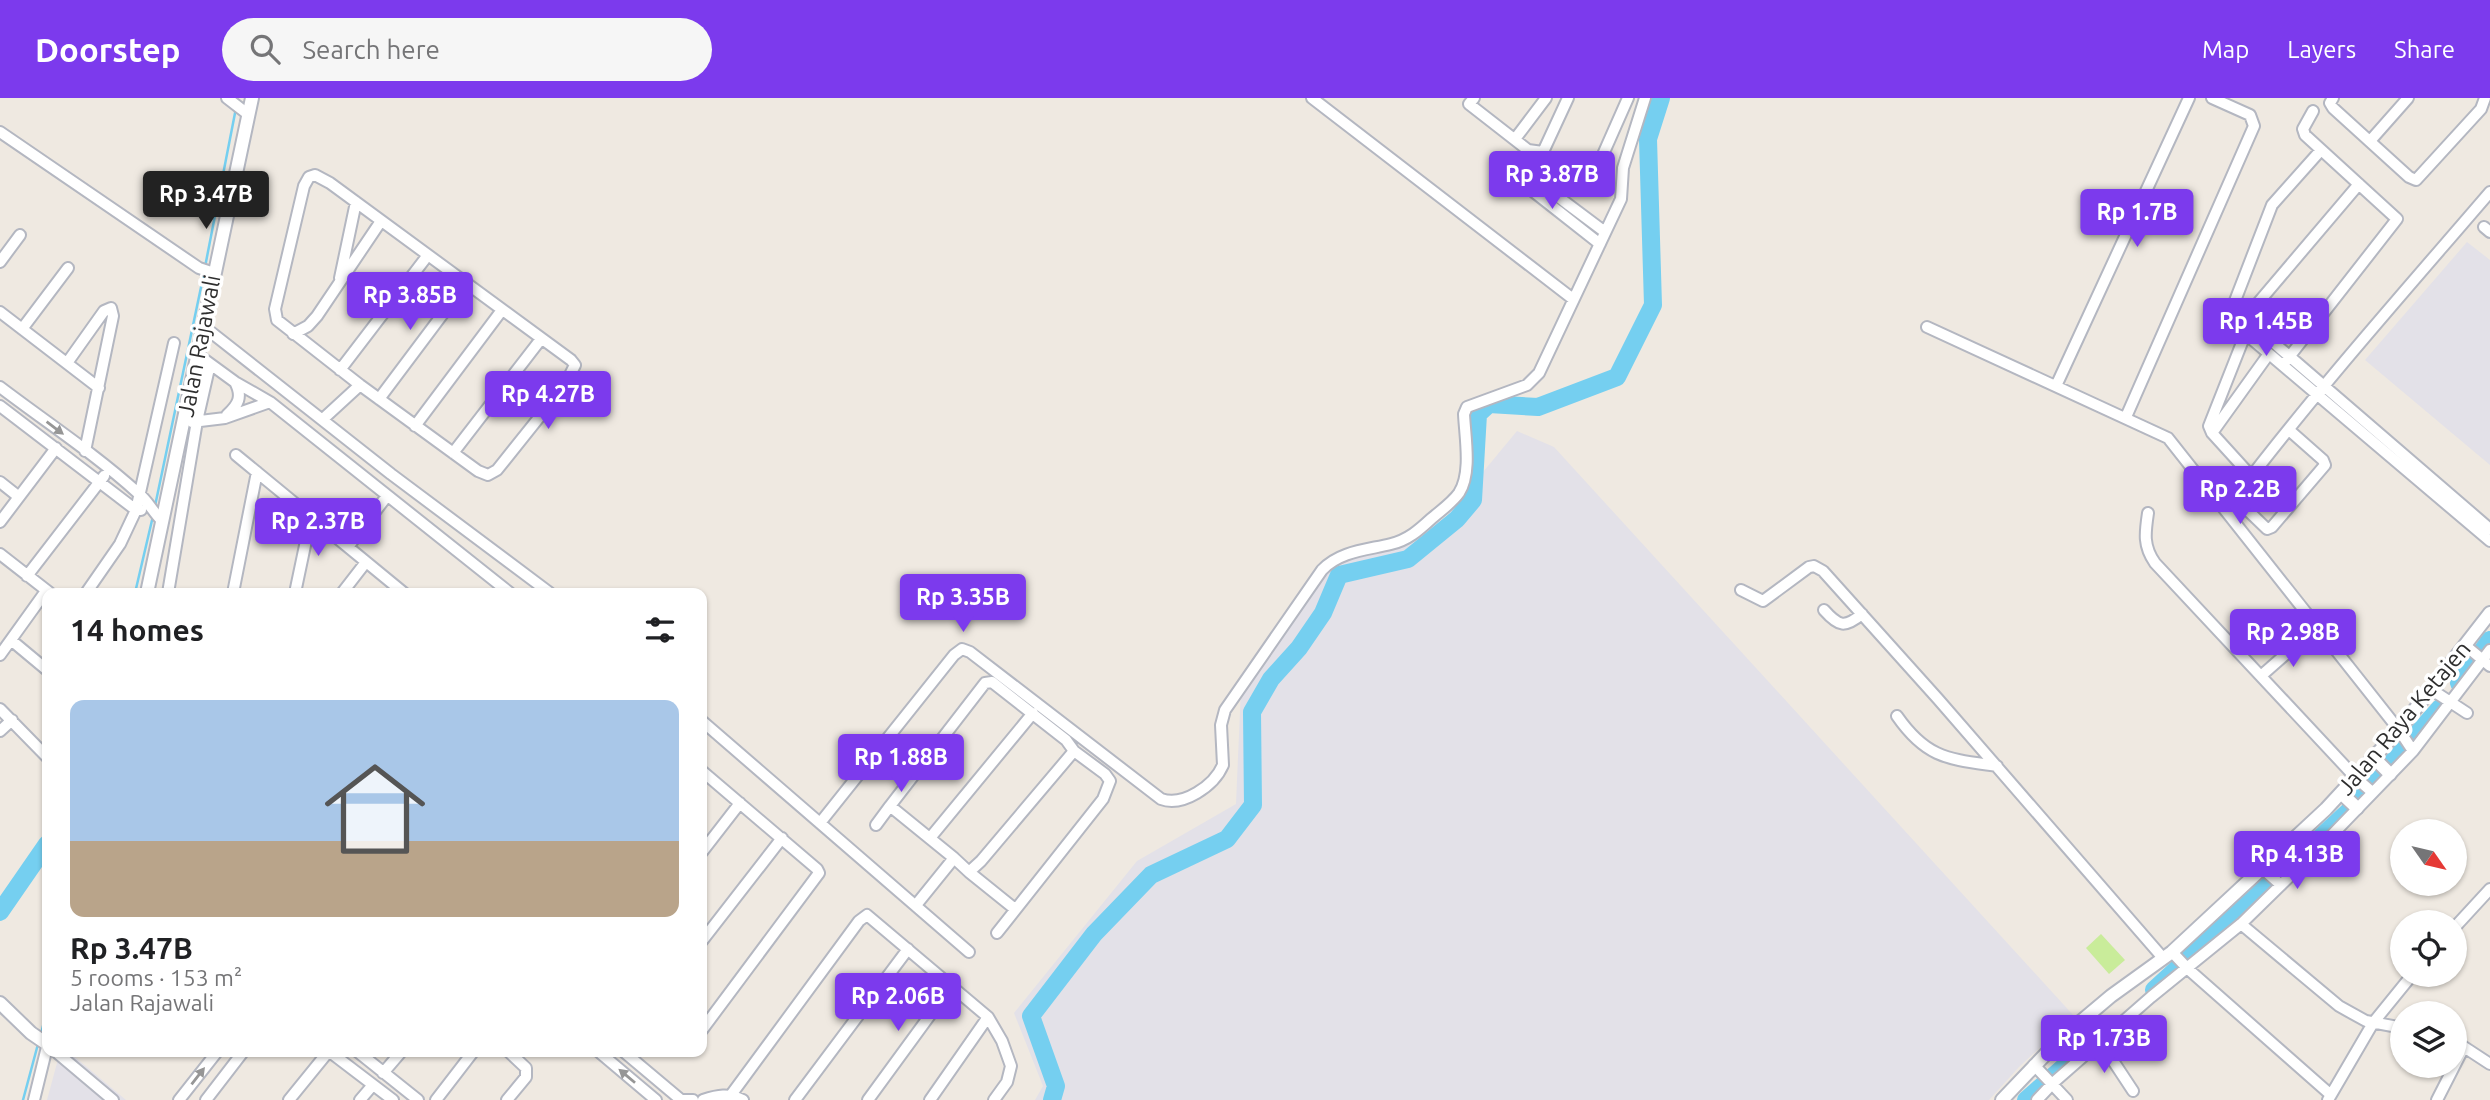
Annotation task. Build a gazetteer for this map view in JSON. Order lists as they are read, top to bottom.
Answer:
{
  "streets": {
    "street": ["Jalan Rajawali", "Jalan Raya Ketajen"]
  },
  "north": "bottom right",
  "page": {
    "header": "Doorstep",
    "search": "Search here",
    "nav": ["Map", "Layers", "Share"],
    "price": [
      "Rp 3.87B",
      "Rp 3.47B",
      "Rp 1.7B",
      "Rp 3.85B",
      "Rp 1.45B",
      "Rp 4.27B",
      "Rp 2.2B",
      "Rp 2.37B",
      "Rp 3.35B",
      "Rp 2.98B",
      "Rp 1.88B",
      "Rp 4.13B",
      "Rp 2.06B",
      "Rp 1.73B"
    ],
    "heading": "14 homes",
    "list": [
      {
        "name": "Rp 3.47B",
        "note": "5 rooms · 153 m² · Jalan Rajawali"
      }
    ]
  }
}
